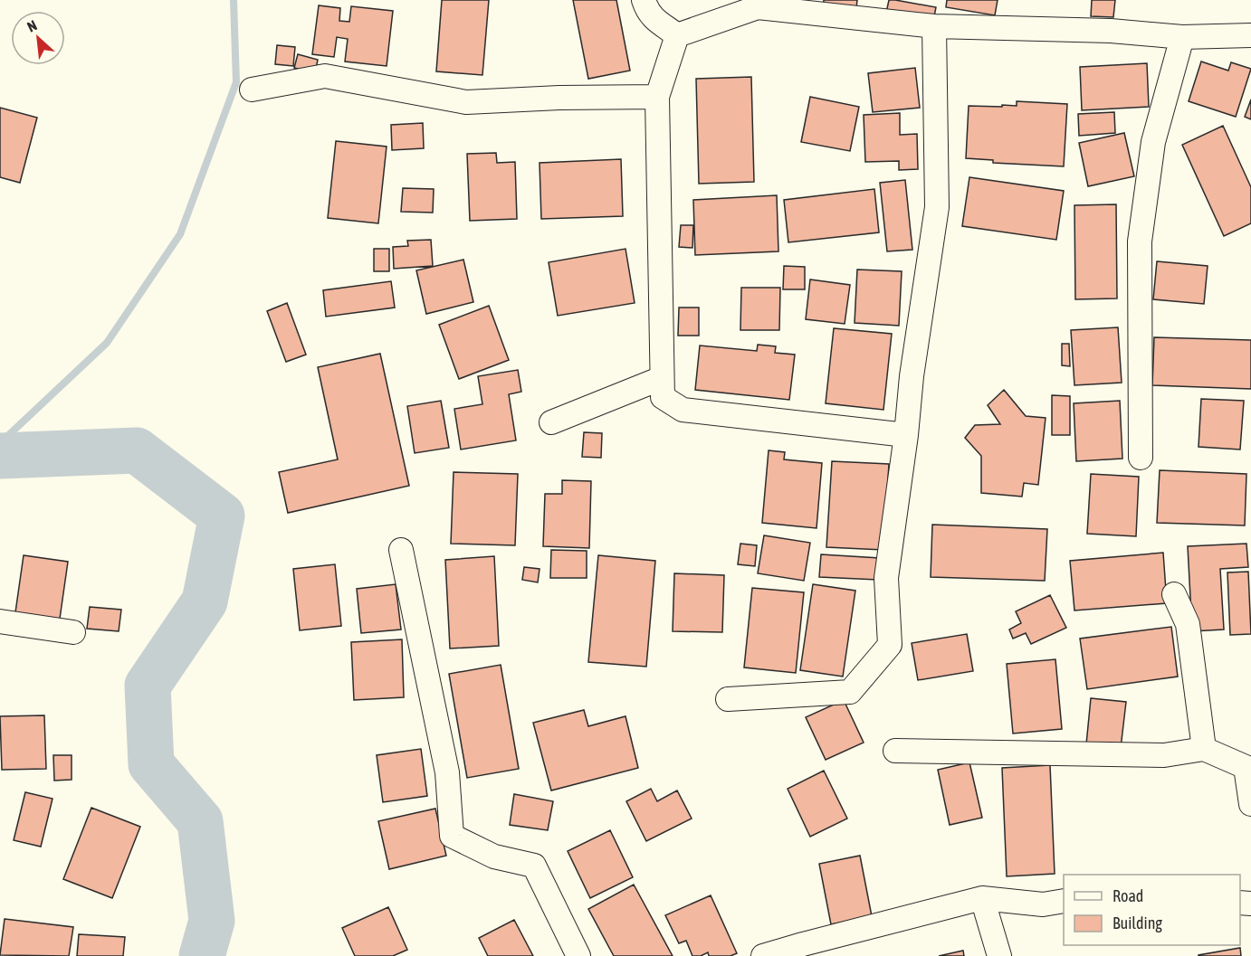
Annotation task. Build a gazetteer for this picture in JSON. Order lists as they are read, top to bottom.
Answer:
{
  "legend": ["Road", "Building"],
  "north": "top left"
}
